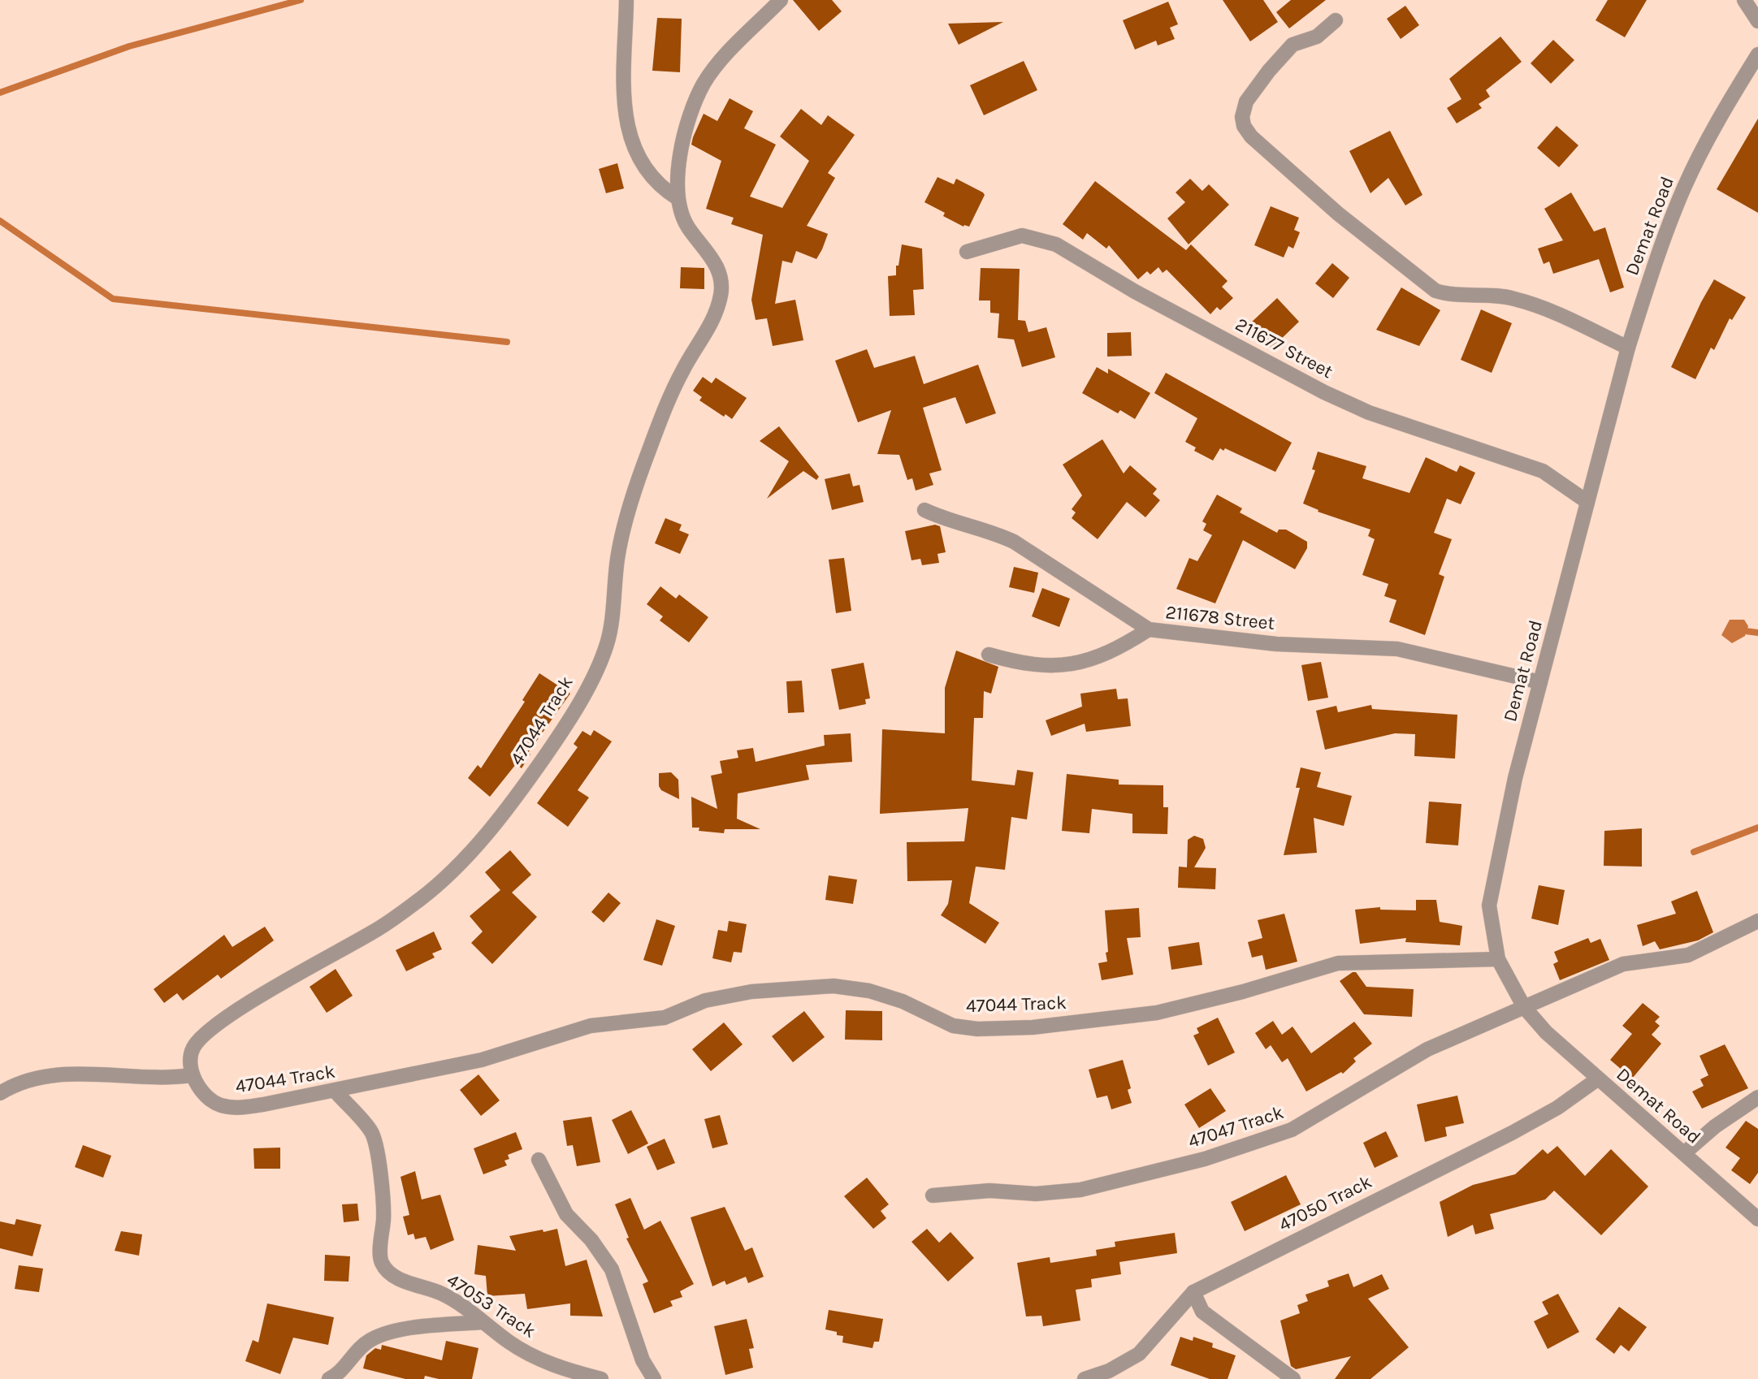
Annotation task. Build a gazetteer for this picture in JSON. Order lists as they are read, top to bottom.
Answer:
{
  "streets": {
    "street": [
      "Demat Road",
      "211677 Street",
      "211678 Street",
      "47044 Track",
      "47047 Track",
      "47050 Track",
      "47053 Track"
    ]
  },
  "crossings": [
    ["Demat Road", "211677 Street"],
    ["Demat Road", "211678 Street"],
    ["Demat Road", "47044 Track"],
    ["Demat Road", "47047 Track"],
    ["Demat Road", "47050 Track"],
    ["47044 Track", "47053 Track"]
  ]
}
